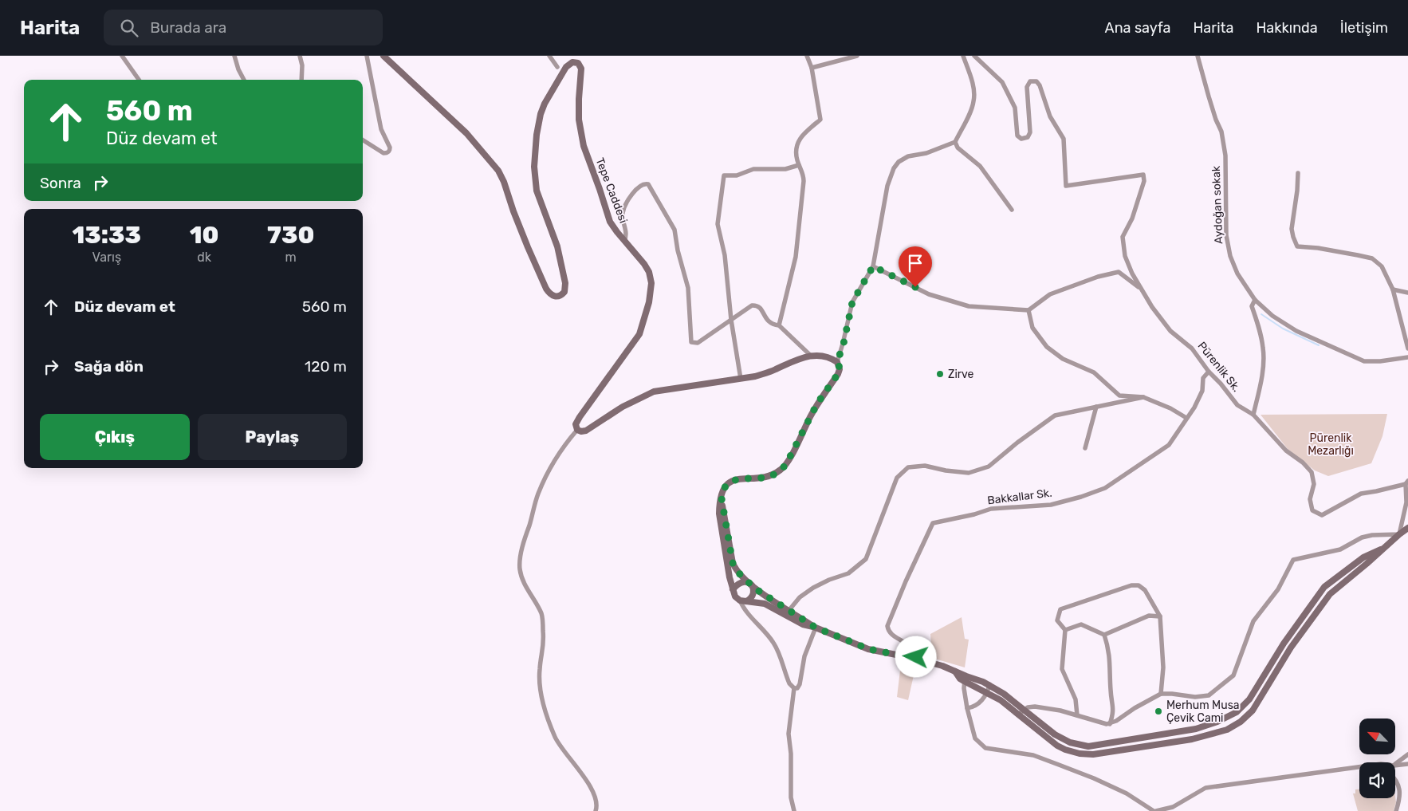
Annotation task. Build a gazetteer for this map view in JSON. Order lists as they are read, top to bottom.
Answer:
{
  "streets": {
    "street": [
      "Tepe Caddesi",
      "Aydoğan sokak",
      "Pürenlik Sk.",
      "Bakkallar Sk."
    ]
  },
  "crossings": [
    ["Pürenlik Sk.", "Bakkallar Sk."]
  ],
  "parks": ["Pürenlik Mezarlığı"],
  "places": ["Zirve", "Merhum Musa Çevik Cami"],
  "north": "top left",
  "page": {
    "header": "Harita",
    "search": "Burada ara",
    "nav": [
      "Ana sayfa",
      "Harita",
      "Hakkında",
      "İletişim"
    ],
    "turn": ["560 m", "Düz devam et"],
    "then": "Sonra",
    "eta": [
      "13:33",
      "Varış",
      "10",
      "dk",
      "730",
      "m"
    ],
    "list": [
      {
        "name": "Düz devam et",
        "value": "560 m"
      },
      {
        "name": "Sağa dön",
        "value": "120 m"
      }
    ],
    "buttons": ["Çıkış", "Paylaş"]
  }
}
